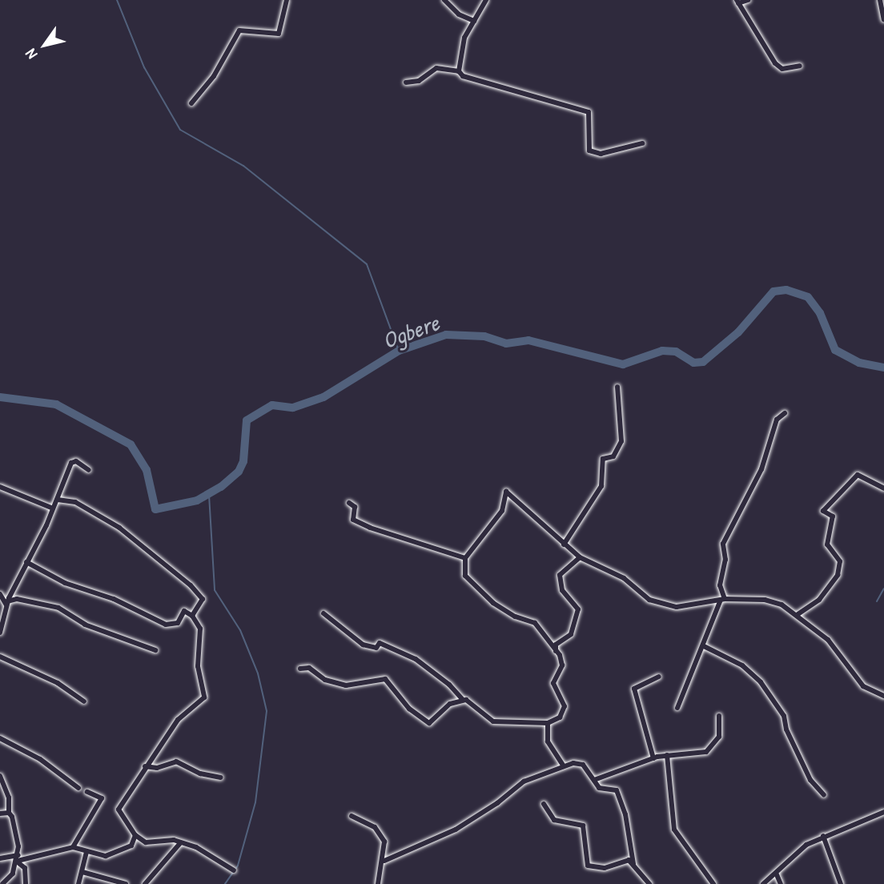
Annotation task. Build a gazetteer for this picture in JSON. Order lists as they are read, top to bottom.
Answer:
{
  "water": ["Ogbere"],
  "north": "bottom left"
}
